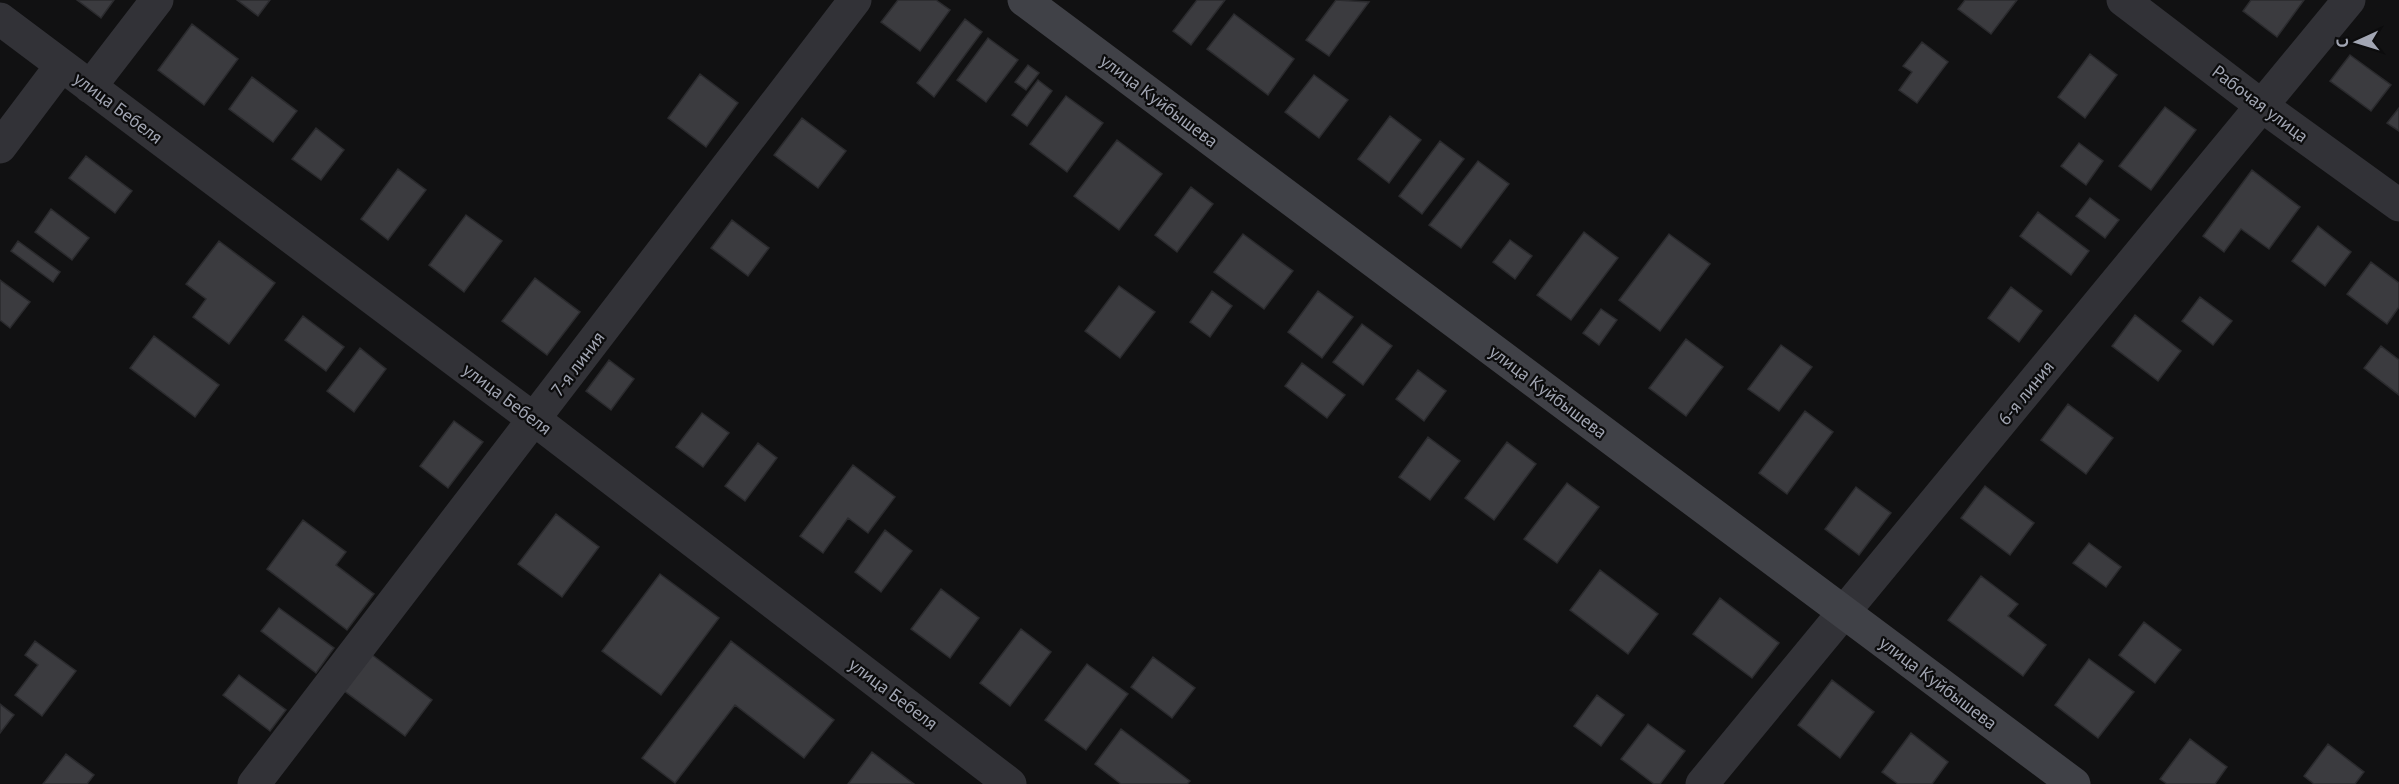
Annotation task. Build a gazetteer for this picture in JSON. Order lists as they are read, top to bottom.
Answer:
{
  "streets": {
    "street": [
      "улица Куйбышева",
      "Рабочая улица",
      "улица Бебеля",
      "7-я линия",
      "6-я линия"
    ]
  },
  "crossings": [
    ["улица Куйбышева", "6-я линия"],
    ["Рабочая улица", "6-я линия"],
    ["улица Бебеля", "7-я линия"]
  ],
  "north": "left"
}
